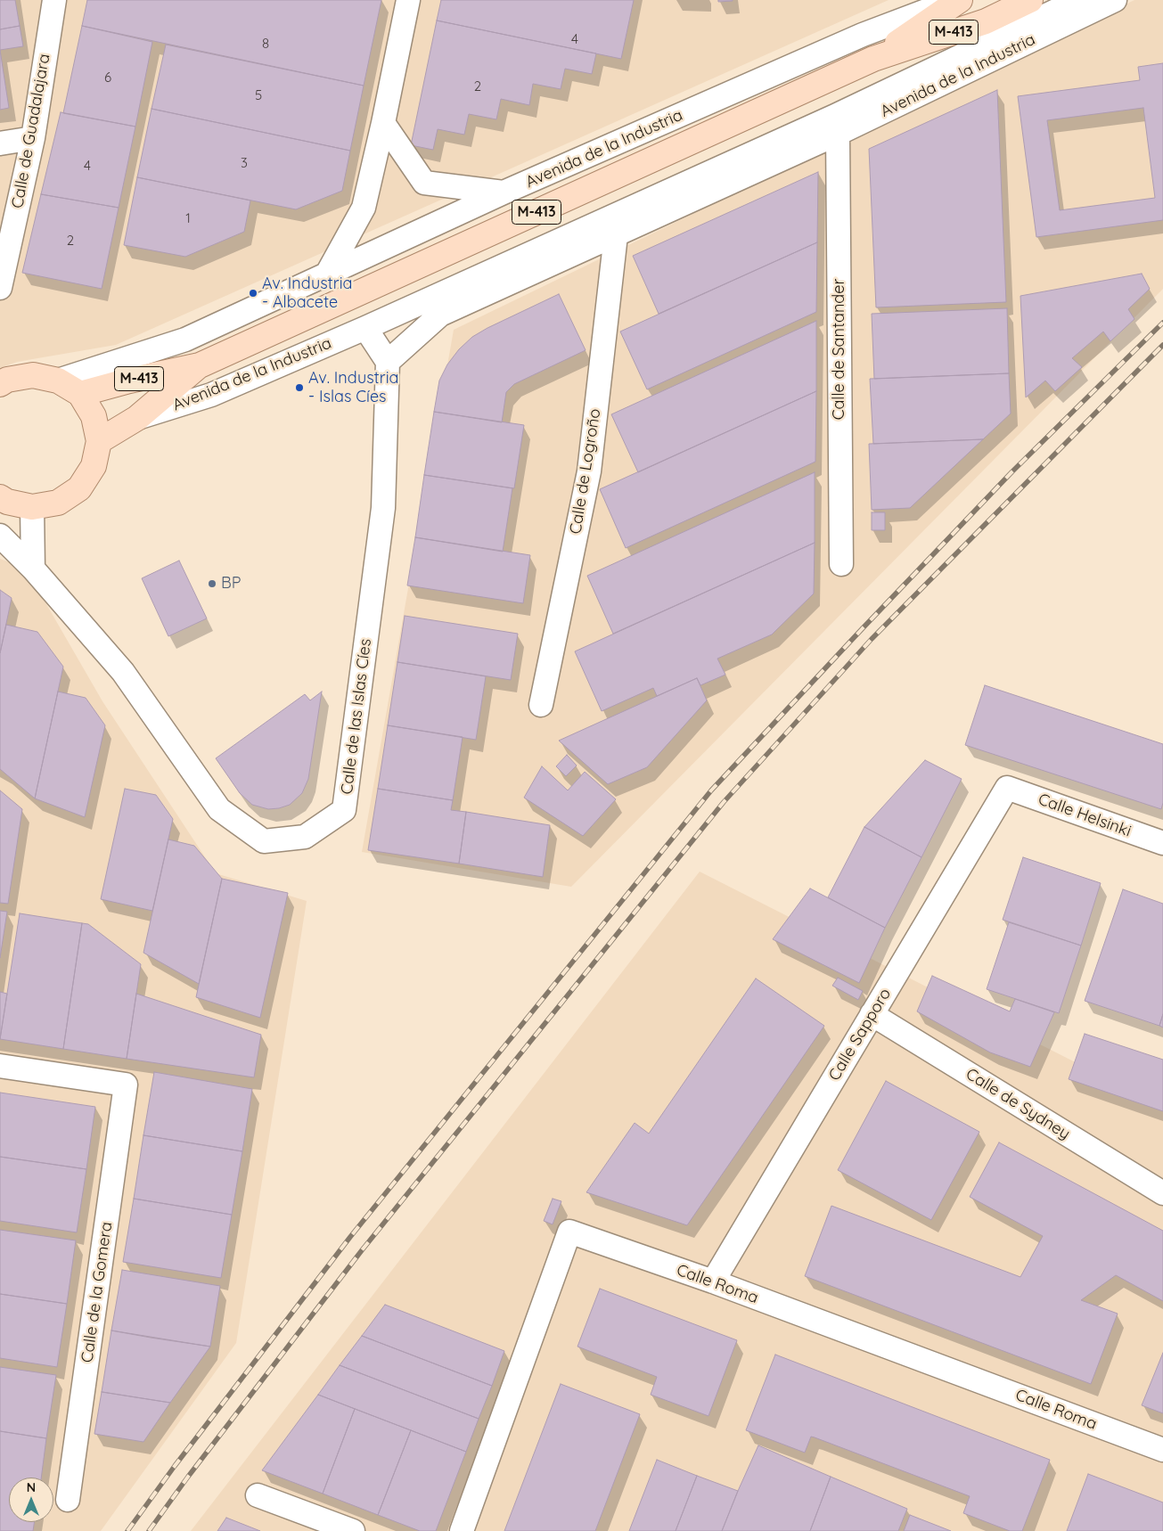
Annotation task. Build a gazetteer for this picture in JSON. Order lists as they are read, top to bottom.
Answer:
{
  "streets": {
    "main road": ["M-413", "Avenida de la Industria"],
    "street": [
      "Calle de Guadalajara",
      "Calle de Santander",
      "Calle de Logroño",
      "Calle de las Islas Cíes",
      "Calle Helsinki",
      "Calle Sapporo",
      "Calle de Sydney",
      "Calle Roma",
      "Calle de la Gomera"
    ]
  },
  "crossings": [
    ["M-413", "Avenida de la Industria"],
    ["Avenida de la Industria", "Calle de Santander"],
    ["Avenida de la Industria", "Calle de Logroño"],
    ["Avenida de la Industria", "Calle de las Islas Cíes"],
    ["Calle Helsinki", "Calle Sapporo"],
    ["Calle Sapporo", "Calle de Sydney"],
    ["Calle Sapporo", "Calle Roma"]
  ],
  "places": ["Av. Industria - Albacete", "Av. Industria - Islas Cíes", "BP"],
  "house_numbers": [
    "4",
    "8",
    "6",
    "2",
    "5",
    "3",
    "4",
    "1",
    "2"
  ],
  "north": "top"
}
